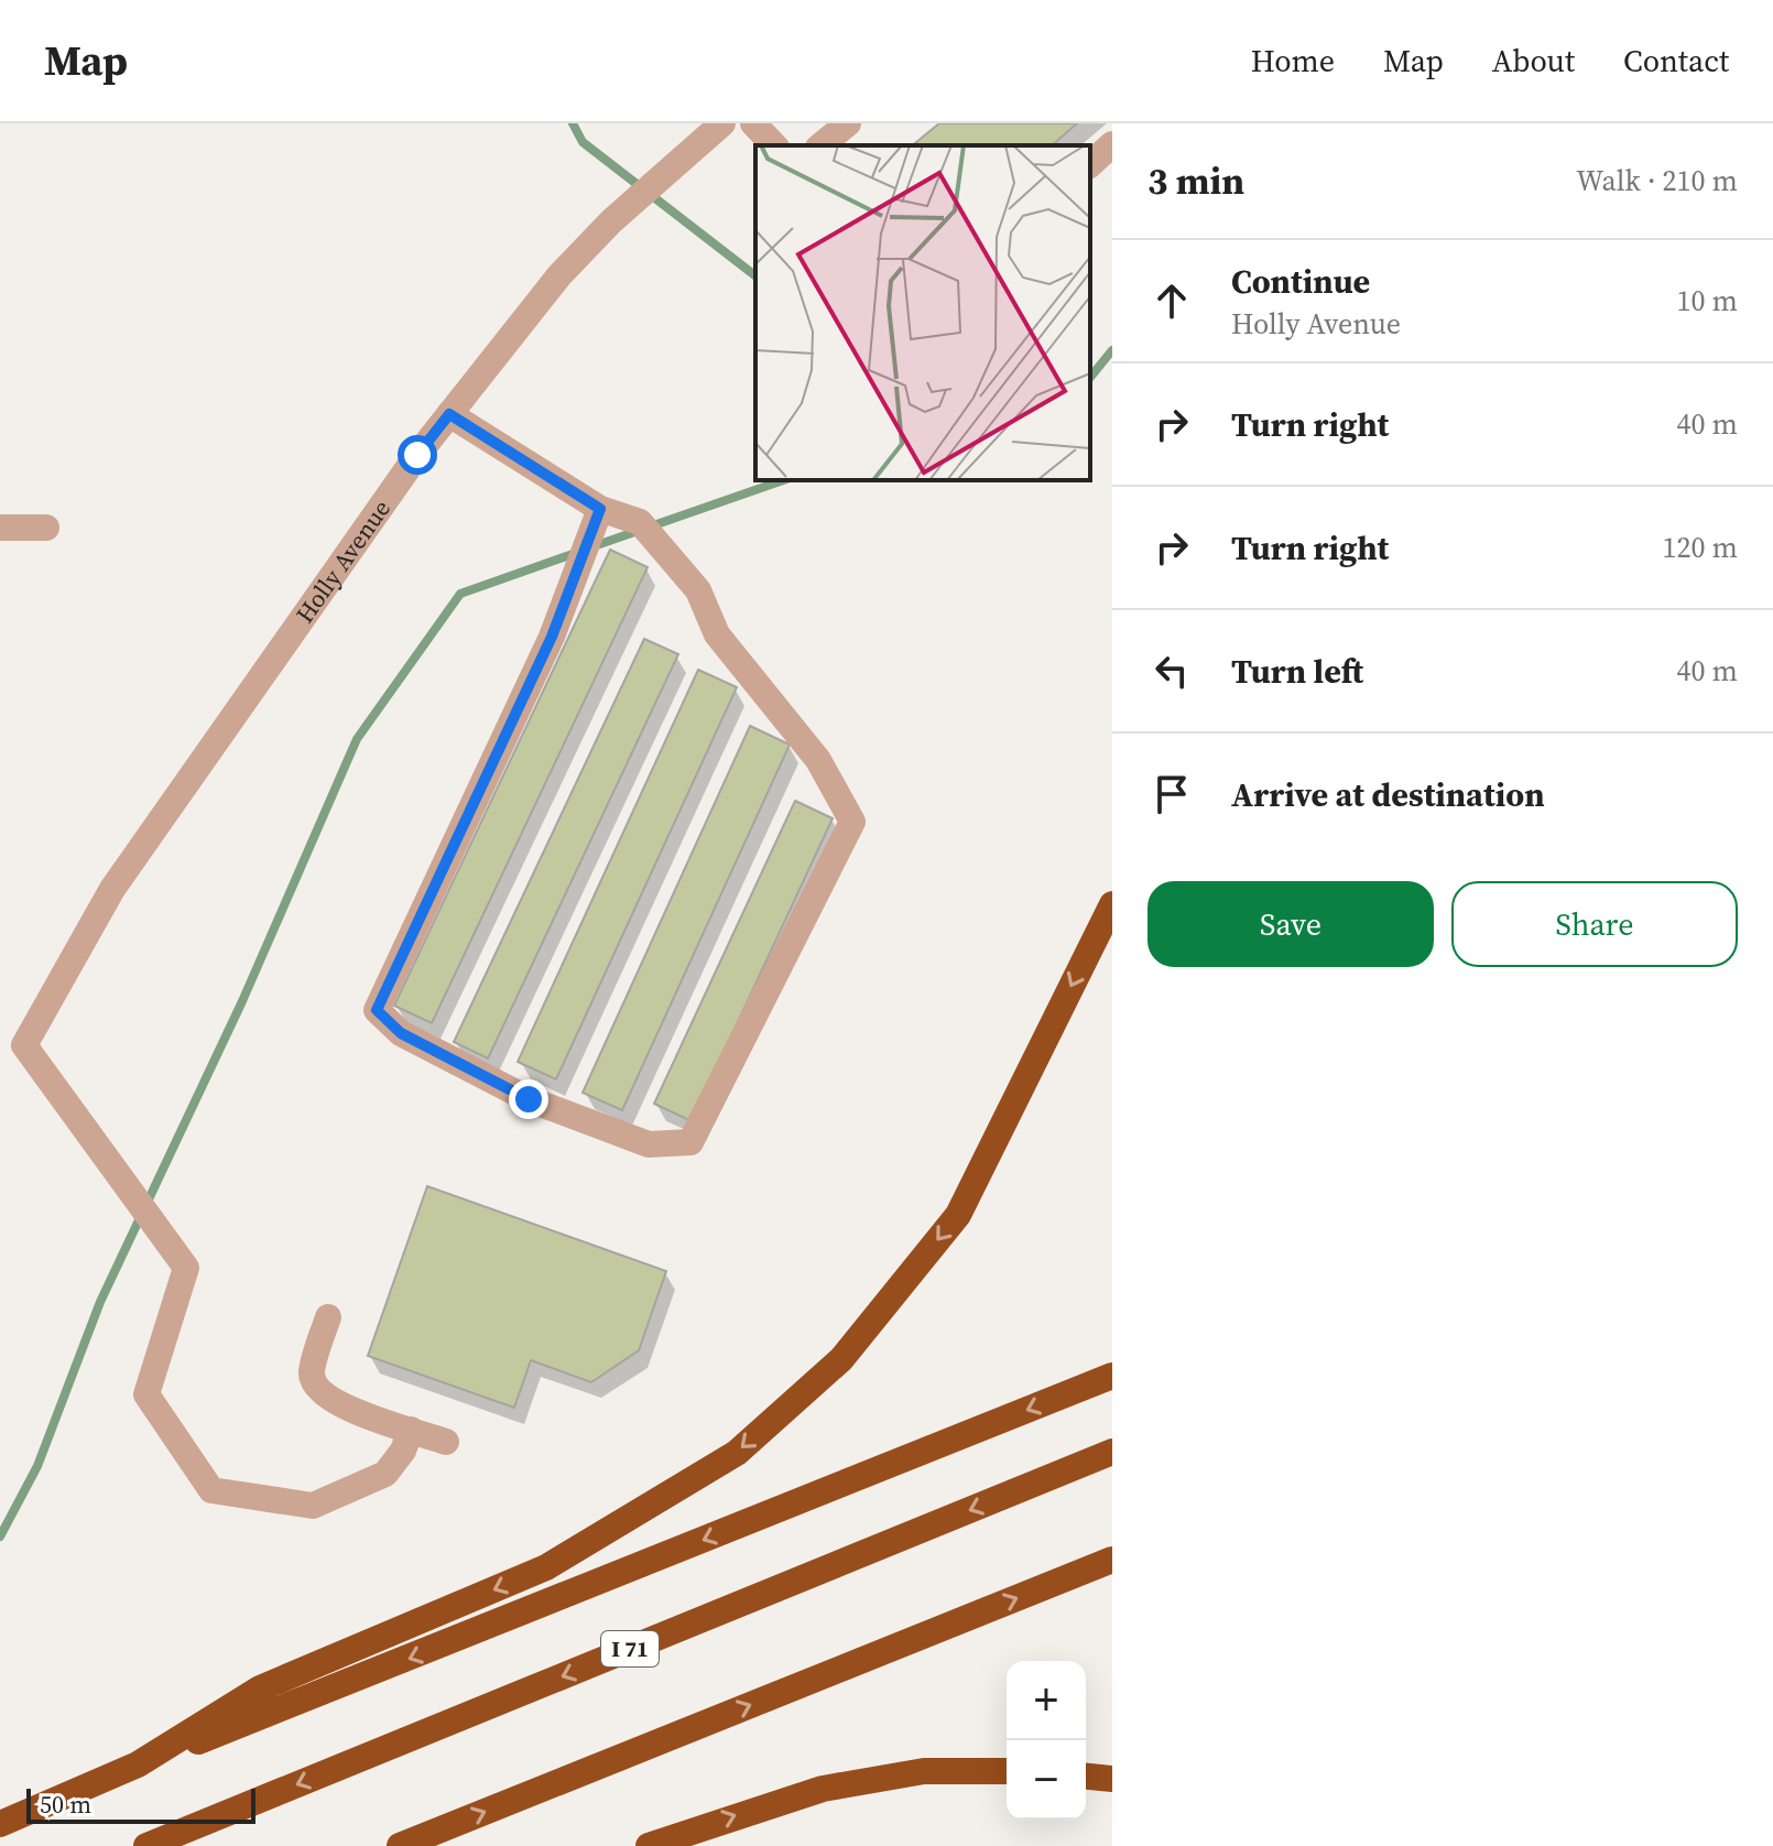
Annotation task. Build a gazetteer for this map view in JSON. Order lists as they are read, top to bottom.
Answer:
{
  "streets": {
    "highway": ["I 71"],
    "street": ["Holly Avenue"]
  },
  "scale_bar": "50 m",
  "page": {
    "header": "Map",
    "nav": [
      "Home",
      "Map",
      "About",
      "Contact"
    ],
    "heading": ["3 min", "Walk · 210 m"],
    "list": [
      ["Continue", "Holly Avenue", "10 m"],
      ["Turn right", "40 m"],
      ["Turn right", "120 m"],
      ["Turn left", "40 m"],
      "Arrive at destination"
    ],
    "buttons": ["Save", "Share"],
    "map_buttons": ["+", "−"],
    "scale": "50 m"
  }
}
